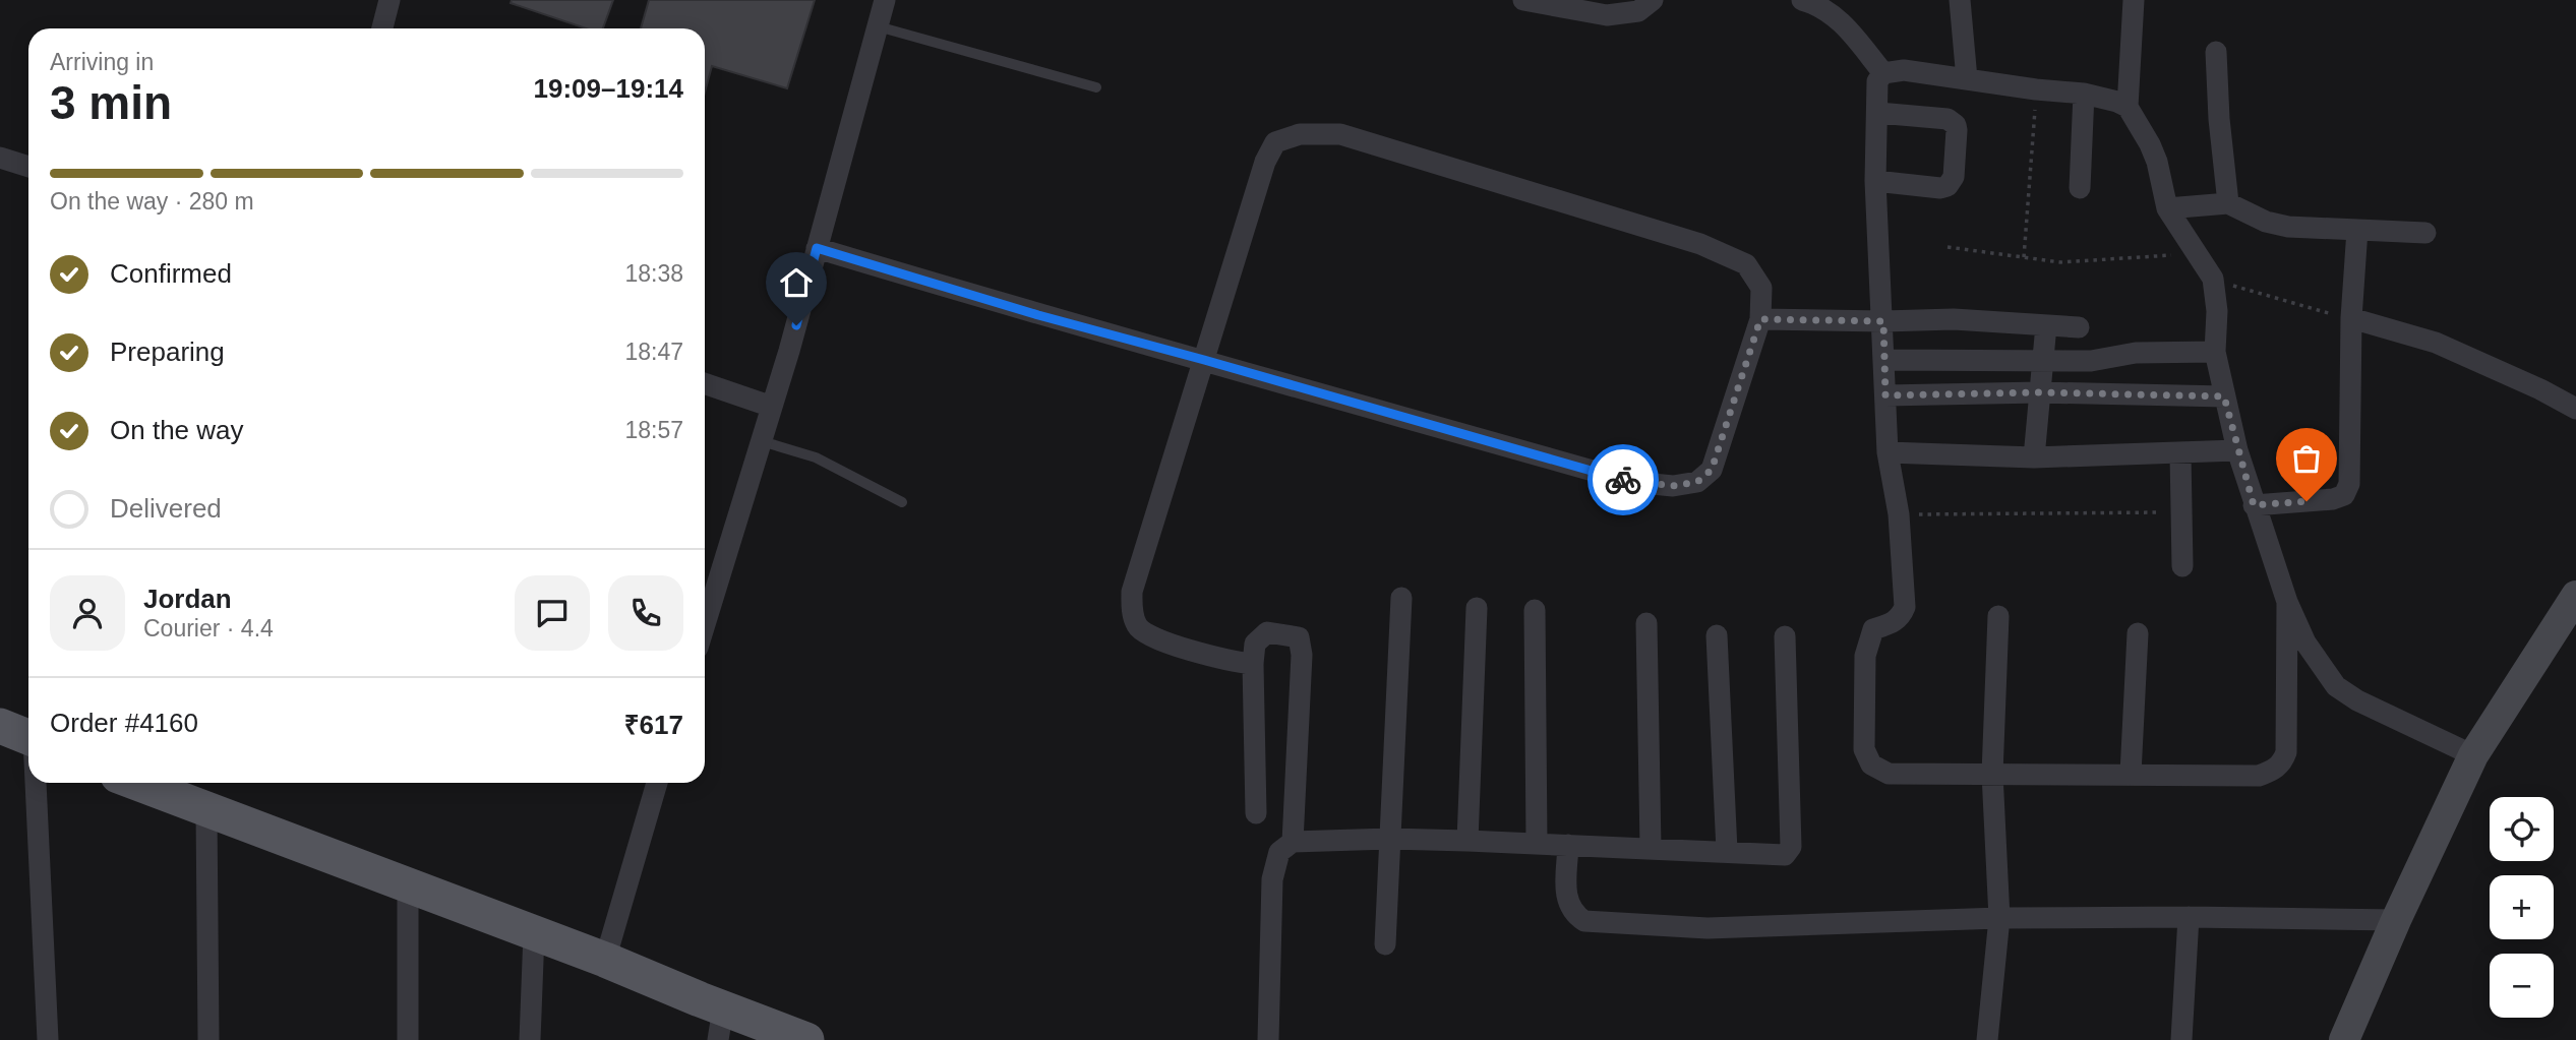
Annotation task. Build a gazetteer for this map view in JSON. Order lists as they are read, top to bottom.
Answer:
{
  "page": {
    "heading": ["3 min", "Arriving in", "19:09–19:14"],
    "panel": [
      "Jordan",
      "Courier · 4.4",
      "Order #4160",
      "₹617"
    ],
    "bar": "On the way · 280 m",
    "list": [
      ["Confirmed", "18:38"],
      ["Preparing", "18:47"],
      ["On the way", "18:57"],
      "Delivered"
    ],
    "map_buttons": ["+", "−"]
  }
}
